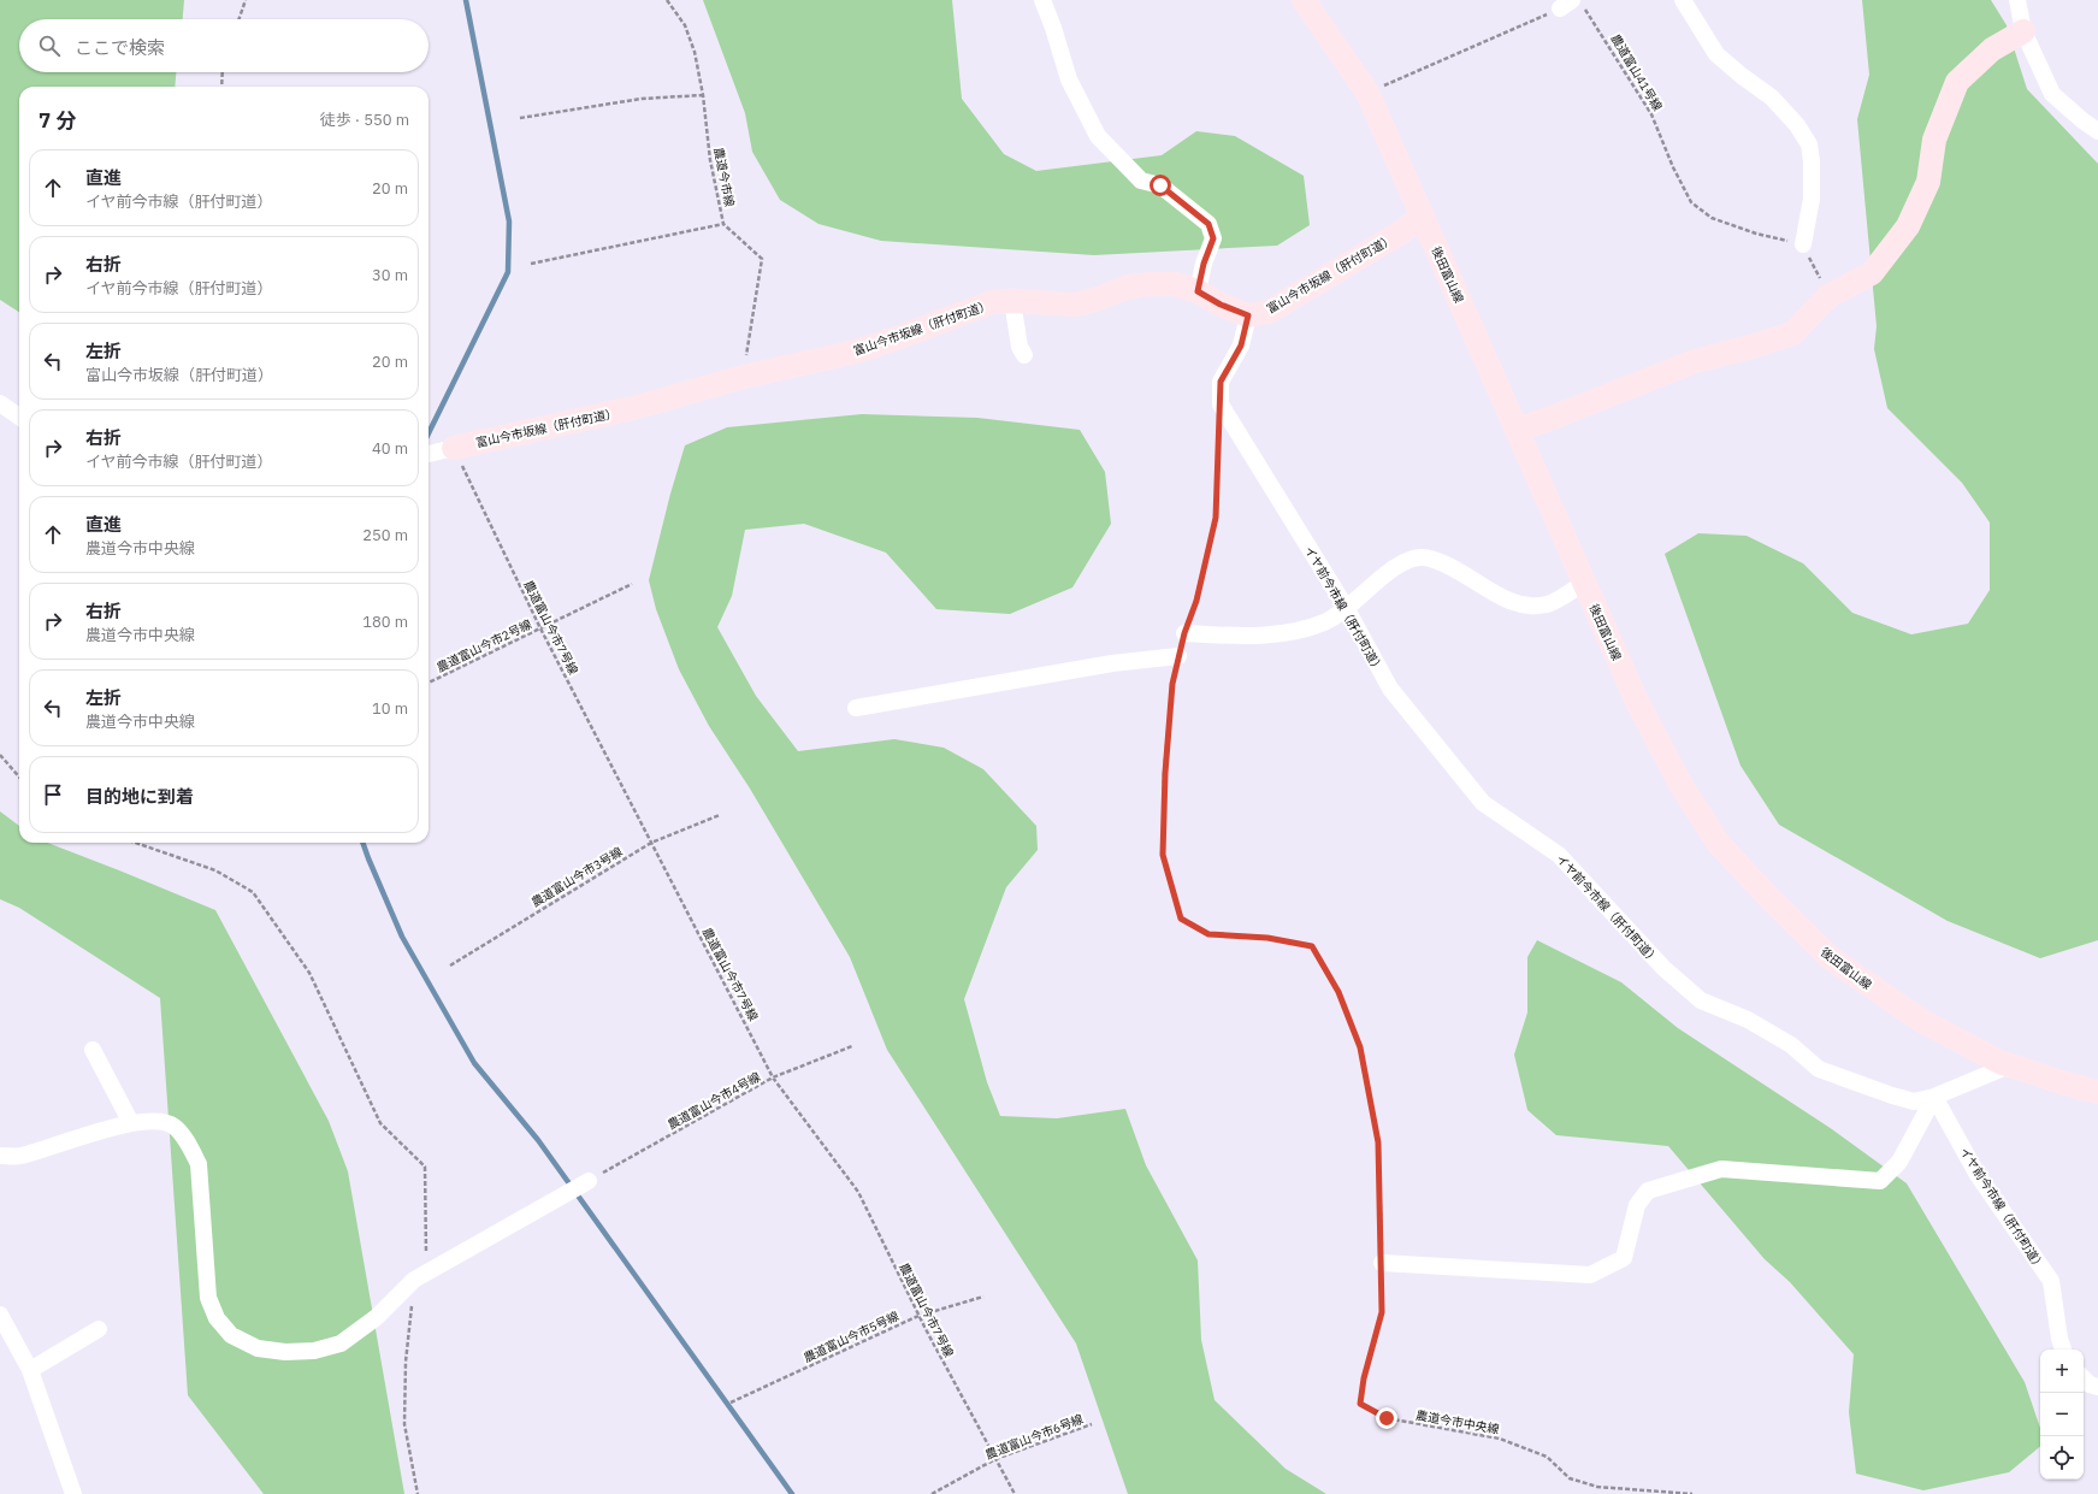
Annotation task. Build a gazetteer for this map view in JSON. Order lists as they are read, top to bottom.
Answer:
{
  "streets": {
    "street": ["富山今市坂線（肝付町道）", "後田富山線", "イヤ前今市線（肝付町道）"],
    "path": [
      "農道富山41号線",
      "農道今市線",
      "農道富山今市7号線",
      "農道富山今市2号線",
      "農道富山今市3号線",
      "農道富山今市4号線",
      "農道富山今市5号線",
      "農道今市中央線",
      "農道富山今市6号線"
    ]
  },
  "crossings": [
    ["農道富山41号線", "後田富山線"],
    ["農道今市線", "富山今市坂線（肝付町道）"],
    ["富山今市坂線（肝付町道）", "後田富山線"],
    ["富山今市坂線（肝付町道）", "農道富山今市7号線"],
    ["農道富山今市7号線", "農道富山今市2号線"],
    ["農道富山今市7号線", "農道富山今市3号線"],
    ["農道富山今市7号線", "農道富山今市4号線"],
    ["農道富山今市7号線", "農道富山今市5号線"],
    ["農道富山今市7号線", "農道富山今市6号線"]
  ],
  "page": {
    "search": "ここで検索",
    "heading": ["7 分", "徒歩 · 550 m"],
    "list": [
      ["直進", "イヤ前今市線（肝付町道）", "20 m"],
      ["右折", "イヤ前今市線（肝付町道）", "30 m"],
      ["左折", "富山今市坂線（肝付町道）", "20 m"],
      ["右折", "イヤ前今市線（肝付町道）", "40 m"],
      ["直進", "農道今市中央線", "250 m"],
      ["右折", "農道今市中央線", "180 m"],
      ["左折", "農道今市中央線", "10 m"],
      "目的地に到着"
    ],
    "map_buttons": ["+", "−"]
  }
}
